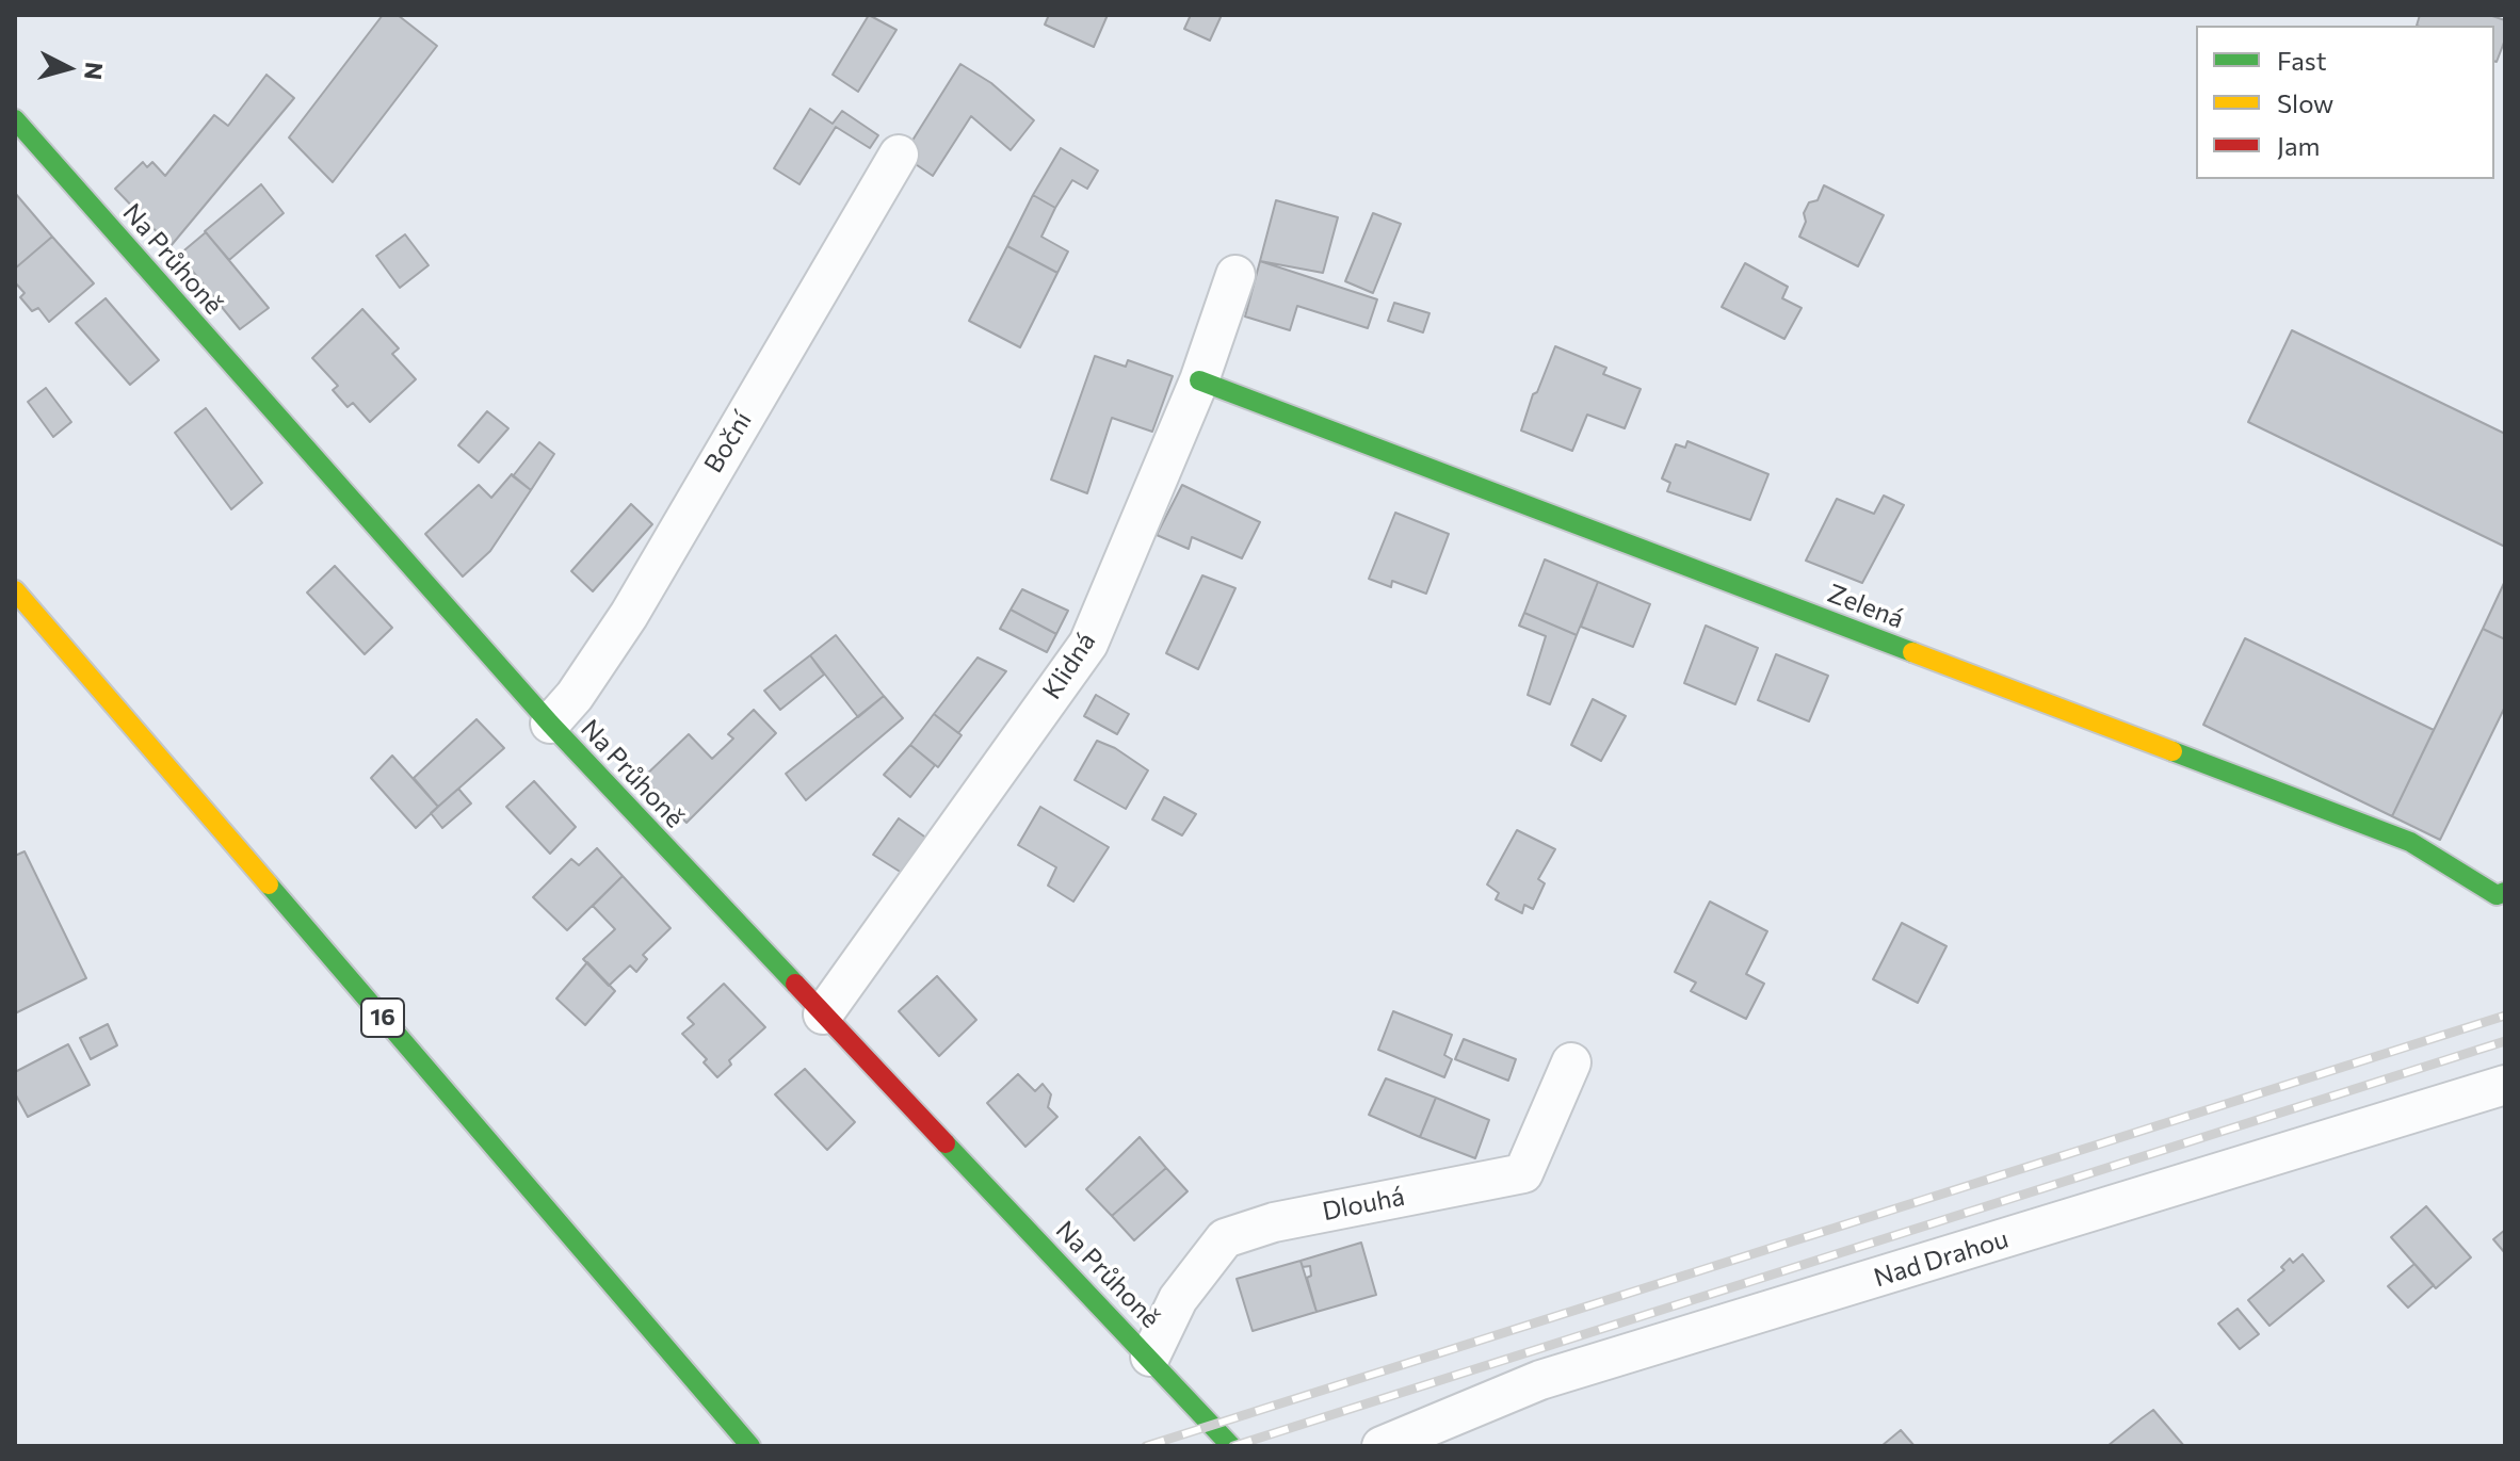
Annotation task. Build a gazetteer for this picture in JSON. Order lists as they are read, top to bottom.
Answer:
{
  "streets": {
    "street": [
      "Na Průhoně",
      "Boční",
      "Zelená",
      "Klidná",
      "16",
      "Dlouhá",
      "Nad Drahou"
    ]
  },
  "crossings": [
    ["Na Průhoně", "Boční"],
    ["Na Průhoně", "Klidná"],
    ["Na Průhoně", "Dlouhá"],
    ["Zelená", "Klidná"]
  ],
  "legend": ["Fast", "Slow", "Jam"],
  "north": "right"
}
